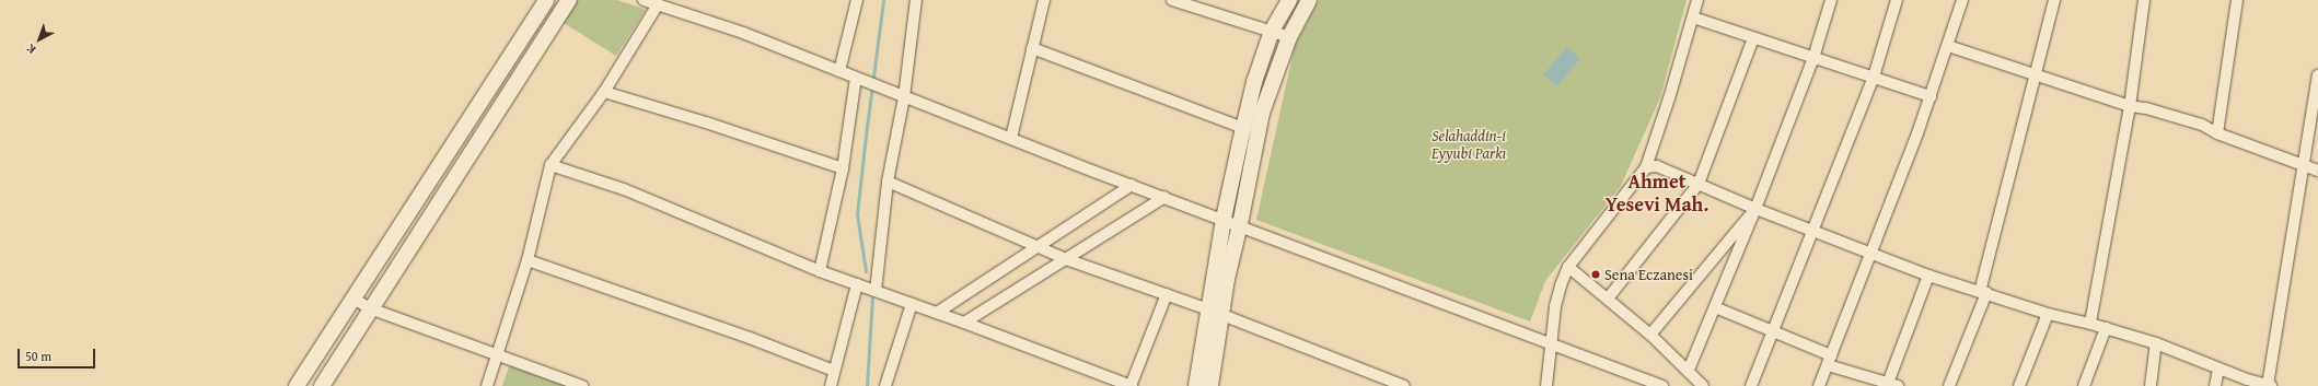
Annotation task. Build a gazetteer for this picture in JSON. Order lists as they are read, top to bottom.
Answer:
{
  "districts": ["Ahmet Yesevi Mah."],
  "parks": ["Selahaddin-i Eyyubi Parkı"],
  "places": ["Sena Eczanesi"],
  "scale_bar": "50 m",
  "north": "bottom left"
}
